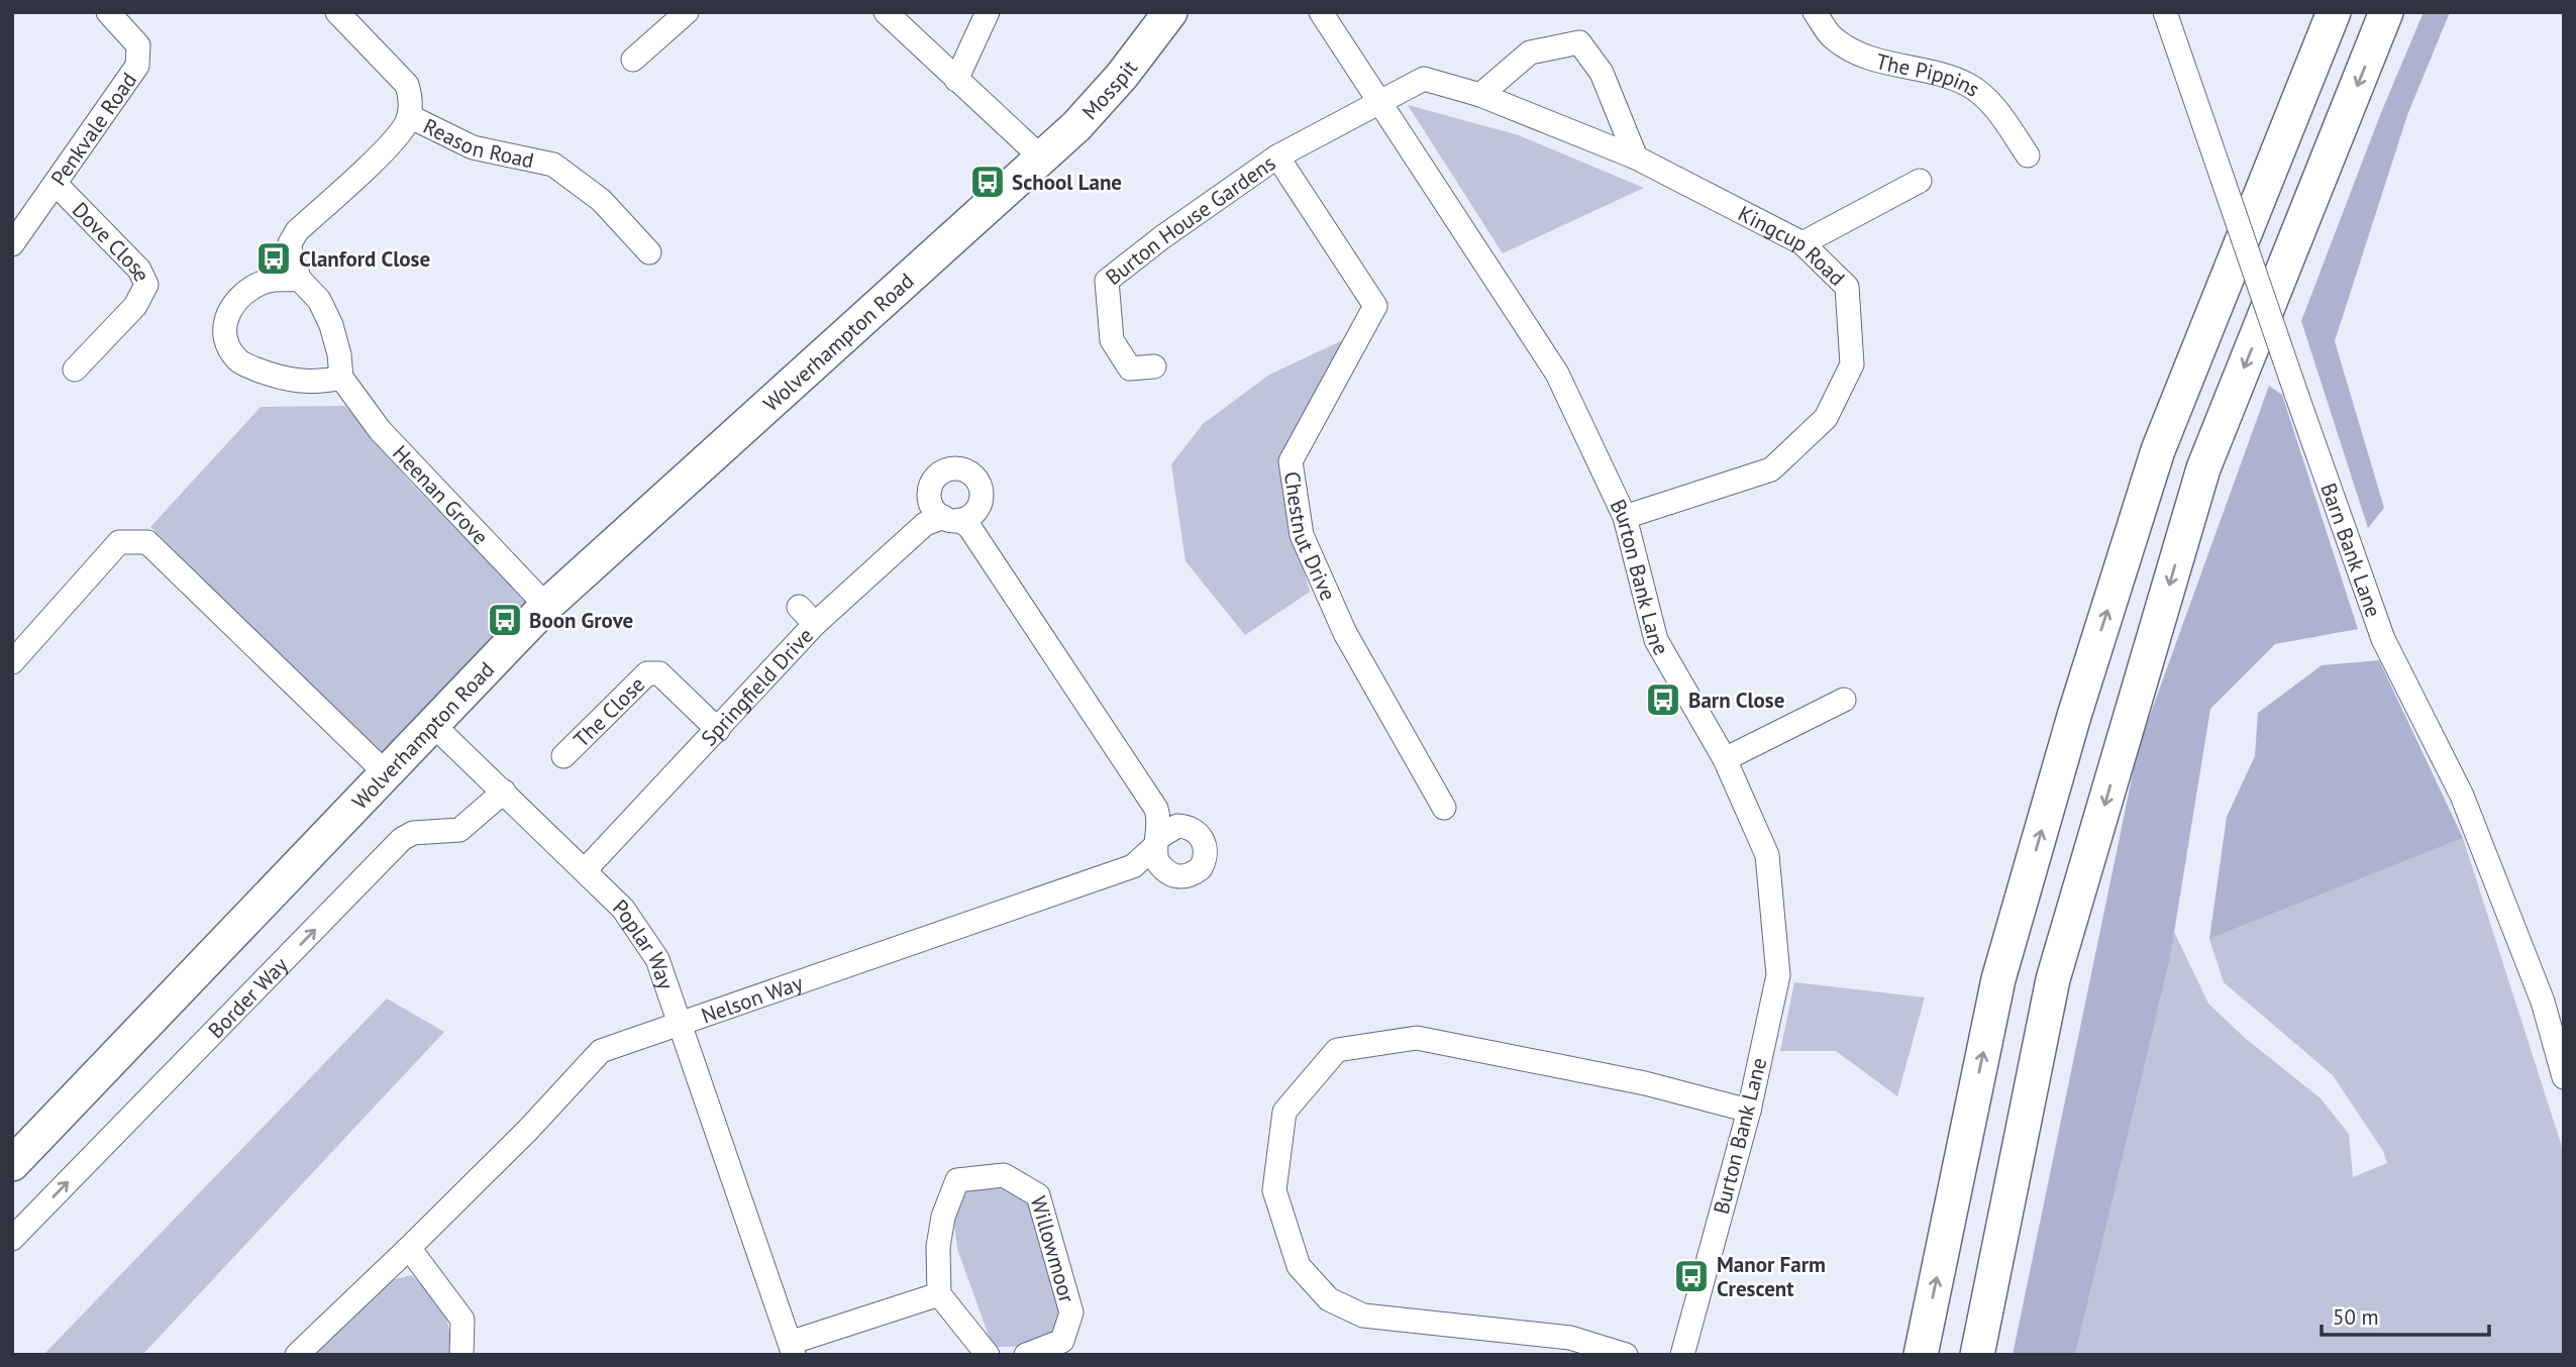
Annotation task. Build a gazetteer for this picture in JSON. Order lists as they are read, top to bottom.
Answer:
{
  "streets": {
    "highway": ["Mosspit", "Wolverhampton Road"],
    "street": [
      "The Pippins",
      "Penkvale Road",
      "Reason Road",
      "Burton House Gardens",
      "Dove Close",
      "Kingcup Road",
      "Heenan Grove",
      "Chestnut Drive",
      "Barn Bank Lane",
      "Burton Bank Lane",
      "Springfield Drive",
      "The Close",
      "Poplar Way",
      "Border Way",
      "Nelson Way",
      "Willowmoor"
    ]
  },
  "crossings": [
    ["Mosspit", "Wolverhampton Road"],
    ["Penkvale Road", "Dove Close"],
    ["Burton House Gardens", "Kingcup Road"],
    ["Burton House Gardens", "Chestnut Drive"],
    ["Burton House Gardens", "Burton Bank Lane"],
    ["Kingcup Road", "Burton Bank Lane"],
    ["Wolverhampton Road", "Heenan Grove"],
    ["Wolverhampton Road", "Poplar Way"],
    ["Springfield Drive", "The Close"],
    ["Springfield Drive", "Poplar Way"],
    ["Springfield Drive", "Nelson Way"],
    ["Poplar Way", "Border Way"],
    ["Poplar Way", "Nelson Way"]
  ],
  "one_way": ["Border Way"],
  "places": {
    "bus stop": [
      "School Lane",
      "Clanford Close",
      "Boon Grove",
      "Barn Close",
      "Manor Farm Crescent"
    ]
  },
  "scale_bar": "50 m"
}
